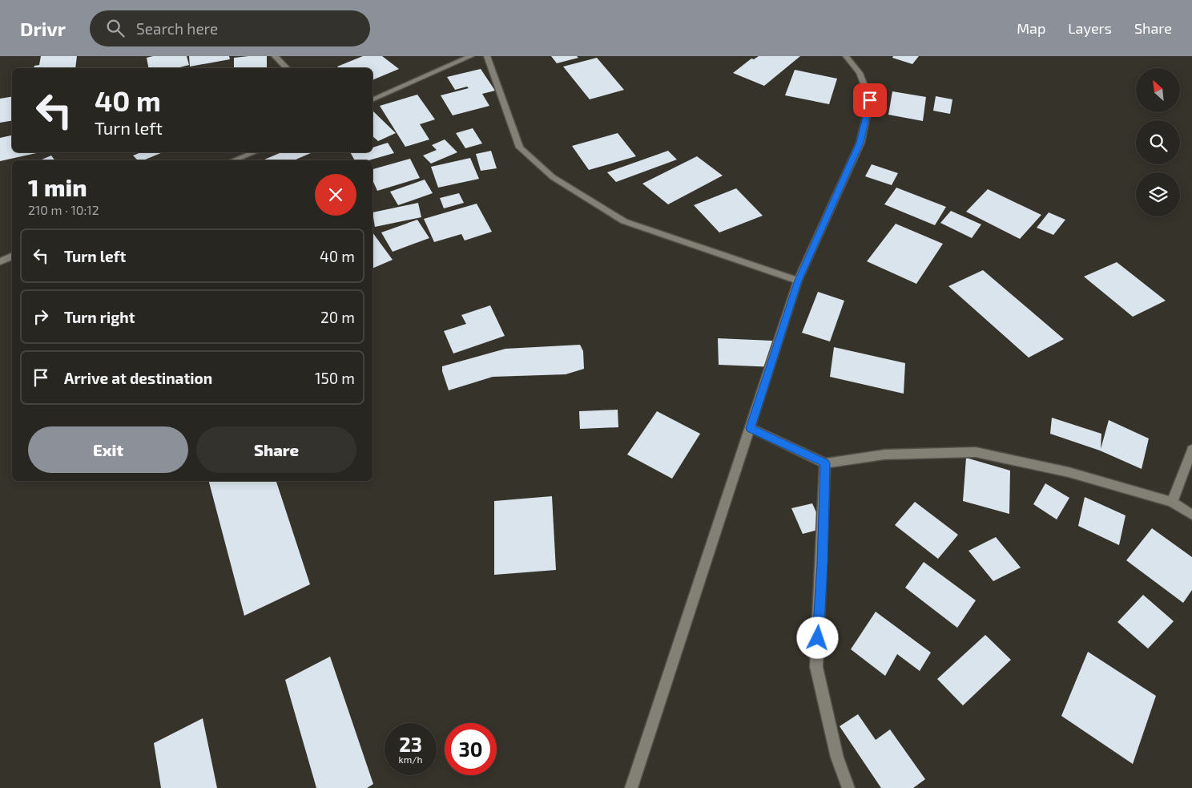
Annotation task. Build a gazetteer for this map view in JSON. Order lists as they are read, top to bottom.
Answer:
{
  "north": "top left",
  "page": {
    "header": "Drivr",
    "search": "Search here",
    "nav": ["Map", "Layers", "Share"],
    "turn": ["40 m", "Turn left"],
    "heading": ["1 min", "210 m · 10:12"],
    "list": [
      {
        "name": "Turn left",
        "value": "40 m"
      },
      {
        "name": "Turn right",
        "value": "20 m"
      },
      {
        "name": "Arrive at destination",
        "value": "150 m"
      }
    ],
    "buttons": ["Exit", "Share"],
    "speed": "23 km/h",
    "limit": "30"
  }
}
